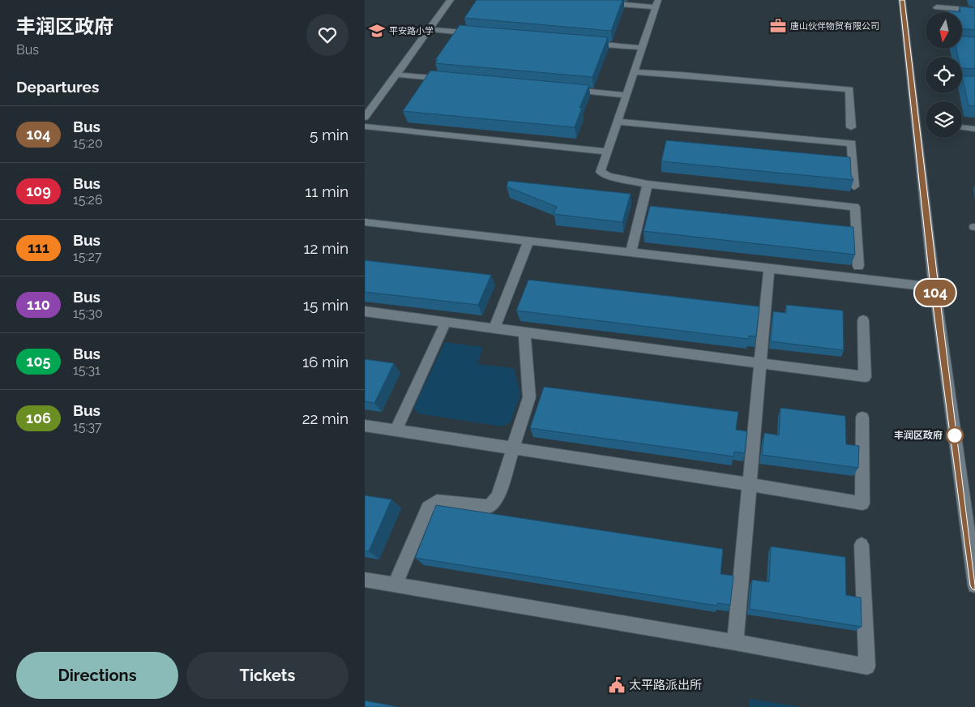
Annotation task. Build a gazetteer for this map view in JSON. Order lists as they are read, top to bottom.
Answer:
{
  "places": {
    "office": ["唐山伙伴物贸有限公司"],
    "school or university": ["平安路小学"],
    "other": ["丰润区政府"],
    "public building": ["太平路派出所"]
  },
  "lines": ["bus line 104"],
  "north": "bottom",
  "page": {
    "heading": [
      ["丰润区政府", "Bus"],
      "Departures"
    ],
    "on_map": "104",
    "list": [
      {
        "mark": "104",
        "name": "Bus",
        "note": "15:20",
        "value": "5 min"
      },
      {
        "mark": "109",
        "name": "Bus",
        "note": "15:26",
        "value": "11 min"
      },
      {
        "mark": "111",
        "name": "Bus",
        "note": "15:27",
        "value": "12 min"
      },
      {
        "mark": "110",
        "name": "Bus",
        "note": "15:30",
        "value": "15 min"
      },
      {
        "mark": "105",
        "name": "Bus",
        "note": "15:31",
        "value": "16 min"
      },
      {
        "mark": "106",
        "name": "Bus",
        "note": "15:37",
        "value": "22 min"
      }
    ],
    "buttons": ["Directions", "Tickets"]
  }
}
